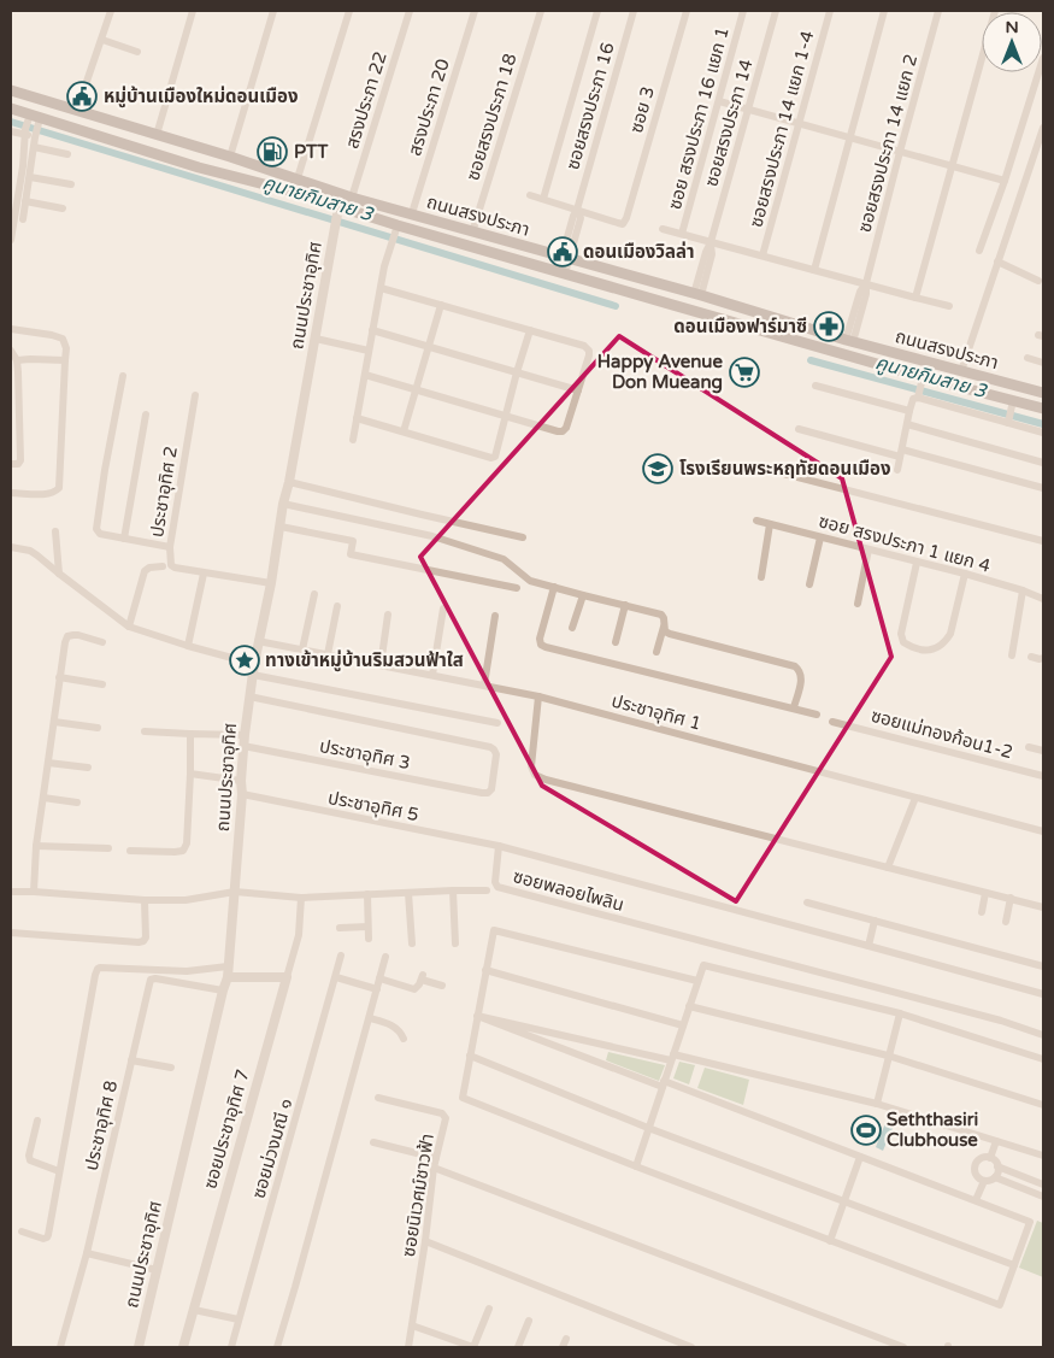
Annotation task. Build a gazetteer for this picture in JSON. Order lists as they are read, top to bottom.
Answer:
{
  "streets": {
    "main road": ["ถนนสรงประภา"],
    "street": [
      "สรงประภา 22",
      "ซอยสรงประภา 16",
      "สรงประภา 20",
      "ซอย 3",
      "ซอยสรงประภา 18",
      "ซอย สรงประภา 16 แยก 1",
      "ซอยสรงประภา 14",
      "ซอยสรงประภา 14 แยก 1-4",
      "ซอยสรงประภา 14 แยก 2",
      "ถนนประชาอุทิศ",
      "ประชาอุทิศ 2",
      "ซอย สรงประภา 1 แยก 4",
      "ประชาอุทิศ 1",
      "ซอยแม่ทองก้อน1-2",
      "ประชาอุทิศ 3",
      "ประชาอุทิศ 5",
      "ซอยพลอยไพลิน",
      "ประชาอุทิศ 8",
      "ซอยประชาอุทิศ 7",
      "ซอยม่วงมณี ๑",
      "ซอยนิเวศม์ชาวฟ้า"
    ]
  },
  "crossings": [
    ["สรงประภา 22", "ถนนสรงประภา"],
    ["ซอยสรงประภา 16", "ซอย 3"],
    ["ซอยสรงประภา 16", "ถนนสรงประภา"],
    ["สรงประภา 20", "ถนนสรงประภา"],
    ["ซอยสรงประภา 18", "ถนนสรงประภา"],
    ["ซอยสรงประภา 14", "ถนนสรงประภา"],
    ["ซอยสรงประภา 14 แยก 2", "ถนนสรงประภา"],
    ["ถนนสรงประภา", "ถนนประชาอุทิศ"],
    ["ถนนประชาอุทิศ", "ประชาอุทิศ 2"],
    ["ถนนประชาอุทิศ", "ประชาอุทิศ 1"],
    ["ถนนประชาอุทิศ", "ประชาอุทิศ 3"],
    ["ถนนประชาอุทิศ", "ประชาอุทิศ 5"],
    ["ถนนประชาอุทิศ", "ประชาอุทิศ 8"],
    ["ประชาอุทิศ 5", "ซอยพลอยไพลิน"]
  ],
  "water": ["คูนายกิมสาย 3"],
  "places": {
    "public building": ["หมู่บ้านเมืองใหม่ดอนเมือง", "ดอนเมืองวิลล่า"],
    "fuel station": ["PTT"],
    "pharmacy": ["ดอนเมืองฟาร์มาซี"],
    "supermarket": ["Happy Avenue Don Mueang"],
    "school or university": ["โรงเรียนพระหฤทัยดอนเมือง"],
    "place": ["ทางเข้าหมู่บ้านริมสวนฟ้าใส"],
    "sports": ["Seththasiri Clubhouse"]
  },
  "north": "top"
}
